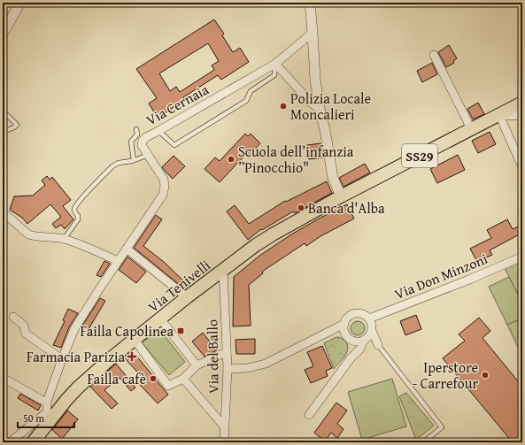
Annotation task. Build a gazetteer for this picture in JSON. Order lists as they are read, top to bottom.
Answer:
{
  "streets": {
    "main road": ["SS29", "Via Tenivelli"],
    "street": ["Via Cernaia", "Via Don Minzoni", "Via del Ballo"]
  },
  "crossings": [
    ["Via Cernaia", "Via Tenivelli"],
    ["SS29", "Via Tenivelli"],
    ["Via Tenivelli", "Via del Ballo"]
  ],
  "places": {
    "other": [
      "Polizia Locale Moncalieri",
      "Scuola dell’infanzia ”Pinocchio\"",
      "Banca d'Alba",
      "Iperstore - Carrefour",
      "Failla cafè"
    ],
    "transit": ["Failla Capolinea"],
    "health": ["Farmacia Parizia"]
  },
  "scale_bar": "50 m"
}
